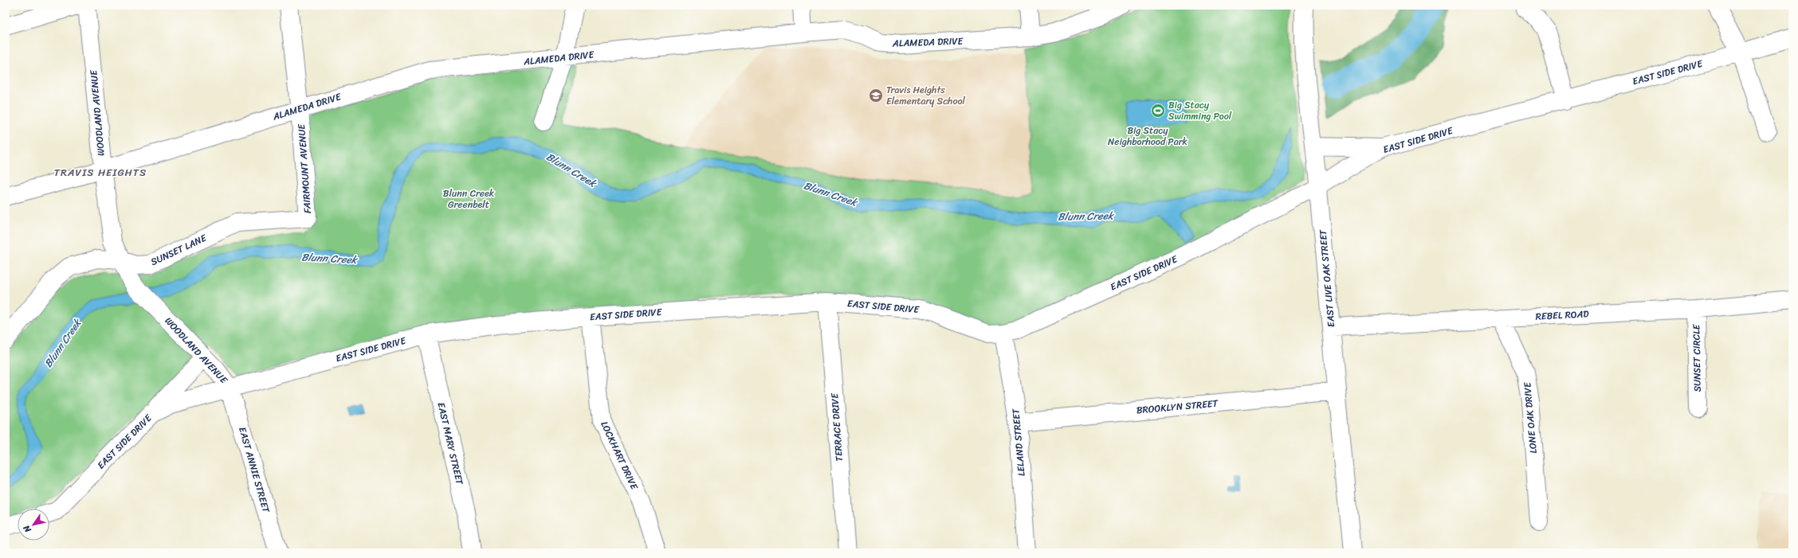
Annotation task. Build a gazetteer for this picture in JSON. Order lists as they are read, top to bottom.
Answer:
{
  "streets": {
    "street": [
      "ALAMEDA DRIVE",
      "EAST SIDE DRIVE",
      "WOODLAND AVENUE",
      "FAIRMOUNT AVENUE",
      "SUNSET LANE",
      "EAST LIVE OAK STREET",
      "REBEL ROAD",
      "SUNSET CIRCLE",
      "BROOKLYN STREET",
      "LONE OAK DRIVE",
      "TERRACE DRIVE",
      "LELAND STREET",
      "EAST MARY STREET",
      "LOCKHART DRIVE",
      "EAST ANNIE STREET"
    ]
  },
  "crossings": [
    ["ALAMEDA DRIVE", "WOODLAND AVENUE"],
    ["ALAMEDA DRIVE", "FAIRMOUNT AVENUE"],
    ["EAST SIDE DRIVE", "WOODLAND AVENUE"],
    ["EAST SIDE DRIVE", "EAST LIVE OAK STREET"],
    ["EAST SIDE DRIVE", "TERRACE DRIVE"],
    ["EAST SIDE DRIVE", "LELAND STREET"],
    ["EAST SIDE DRIVE", "EAST MARY STREET"],
    ["EAST SIDE DRIVE", "LOCKHART DRIVE"],
    ["EAST SIDE DRIVE", "EAST ANNIE STREET"],
    ["WOODLAND AVENUE", "SUNSET LANE"],
    ["WOODLAND AVENUE", "EAST ANNIE STREET"],
    ["FAIRMOUNT AVENUE", "SUNSET LANE"],
    ["EAST LIVE OAK STREET", "REBEL ROAD"],
    ["EAST LIVE OAK STREET", "BROOKLYN STREET"],
    ["REBEL ROAD", "SUNSET CIRCLE"],
    ["REBEL ROAD", "LONE OAK DRIVE"],
    ["BROOKLYN STREET", "LELAND STREET"]
  ],
  "districts": ["TRAVIS HEIGHTS"],
  "water": ["Blunn Creek"],
  "parks": ["Big Stacy Neighborhood Park", "Blunn Creek Greenbelt"],
  "places": {
    "school or university": ["Travis Heights Elementary School"],
    "sports": ["Big Stacy Swimming Pool"]
  },
  "north": "bottom left"
}
